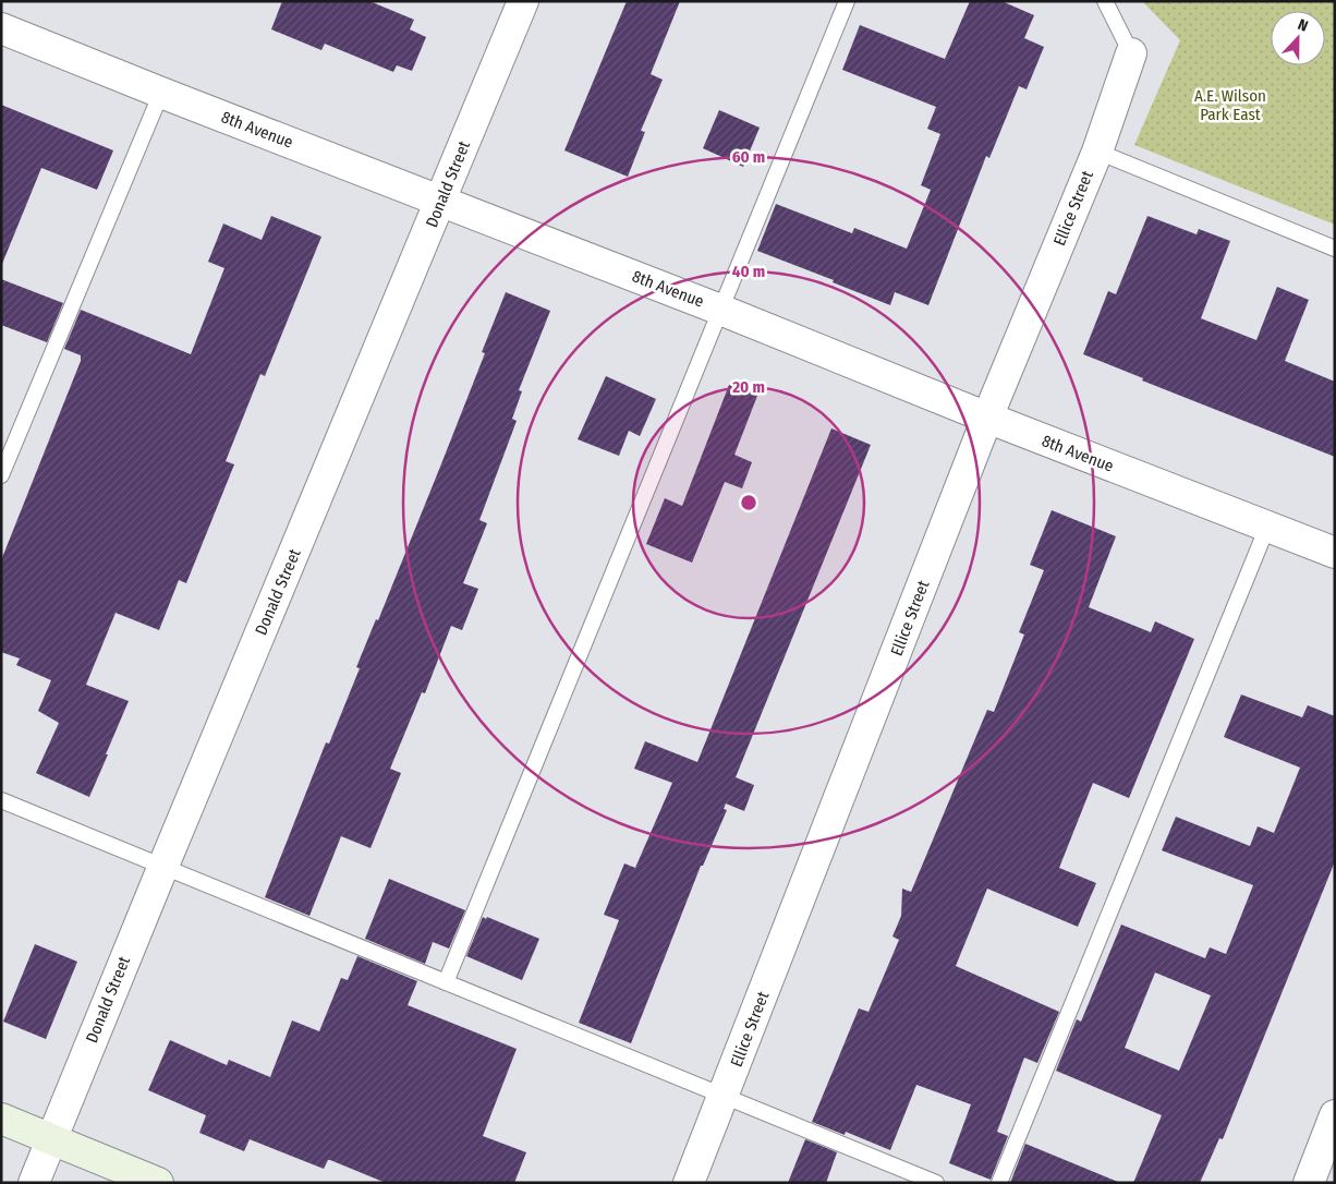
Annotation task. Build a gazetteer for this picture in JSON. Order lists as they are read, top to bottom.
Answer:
{
  "streets": {
    "street": ["8th Avenue", "Donald Street", "Ellice Street"]
  },
  "crossings": [
    ["8th Avenue", "Donald Street"],
    ["8th Avenue", "Ellice Street"]
  ],
  "parks": ["A.E. Wilson Park East"],
  "north": "top",
  "rings": ["60 m", "40 m", "20 m"]
}
